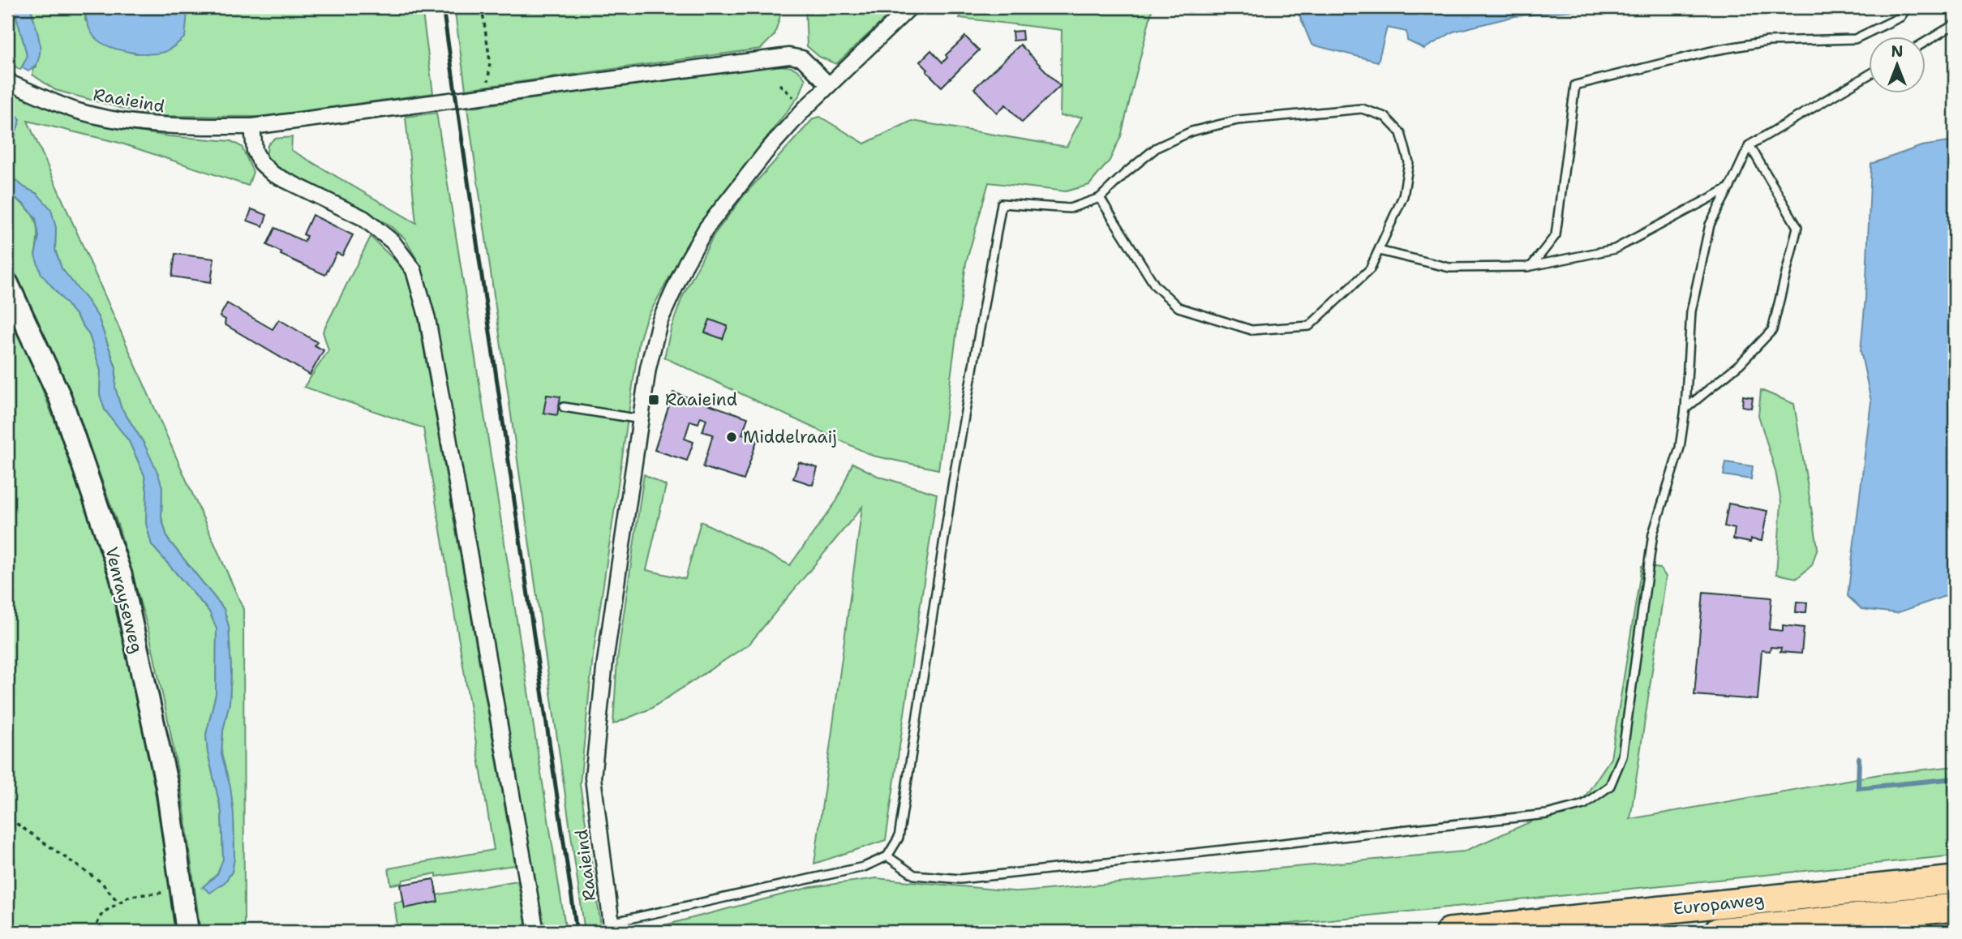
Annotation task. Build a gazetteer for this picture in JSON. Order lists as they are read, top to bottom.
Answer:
{
  "streets": {
    "highway": ["Europaweg"],
    "main road": ["Venrayseweg"],
    "street": ["Raaieind"]
  },
  "places": {
    "transit": ["Raaieind"],
    "other": ["Middelraaij"]
  },
  "north": "top"
}
